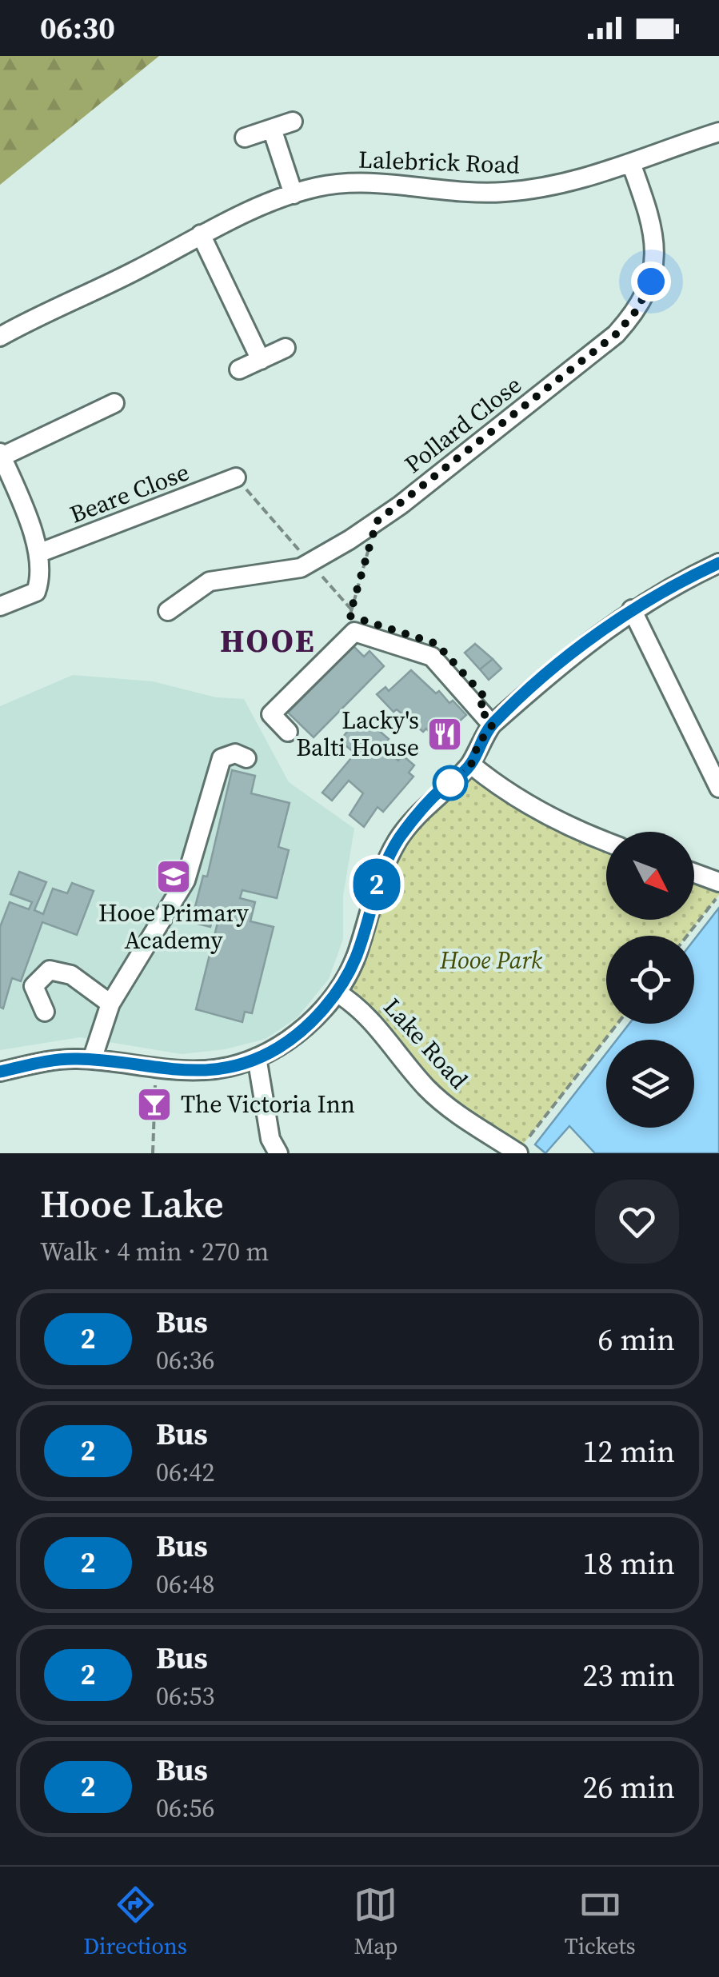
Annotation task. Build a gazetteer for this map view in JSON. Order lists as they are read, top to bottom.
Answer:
{
  "streets": {
    "street": [
      "Lalebrick Road",
      "Pollard Close",
      "Beare Close",
      "Lake Road"
    ]
  },
  "crossings": [
    ["Lalebrick Road", "Pollard Close"]
  ],
  "districts": ["HOOE"],
  "parks": ["Hooe Park"],
  "places": {
    "restaurant": ["Lacky's Balti House"],
    "school or university": ["Hooe Primary Academy"],
    "bar": ["The Victoria Inn"]
  },
  "lines": ["bus line 2"],
  "north": "bottom right",
  "page": {
    "status": "06:30",
    "on_map": "2",
    "heading": ["Hooe Lake", "Walk · 4 min · 270 m"],
    "list": [
      {
        "mark": "2",
        "name": "Bus",
        "note": "06:36",
        "value": "6 min"
      },
      {
        "mark": "2",
        "name": "Bus",
        "note": "06:42",
        "value": "12 min"
      },
      {
        "mark": "2",
        "name": "Bus",
        "note": "06:48",
        "value": "18 min"
      },
      {
        "mark": "2",
        "name": "Bus",
        "note": "06:53",
        "value": "23 min"
      },
      {
        "mark": "2",
        "name": "Bus",
        "note": "06:56",
        "value": "26 min"
      }
    ],
    "tabs": ["Directions", "Map", "Tickets"]
  }
}
